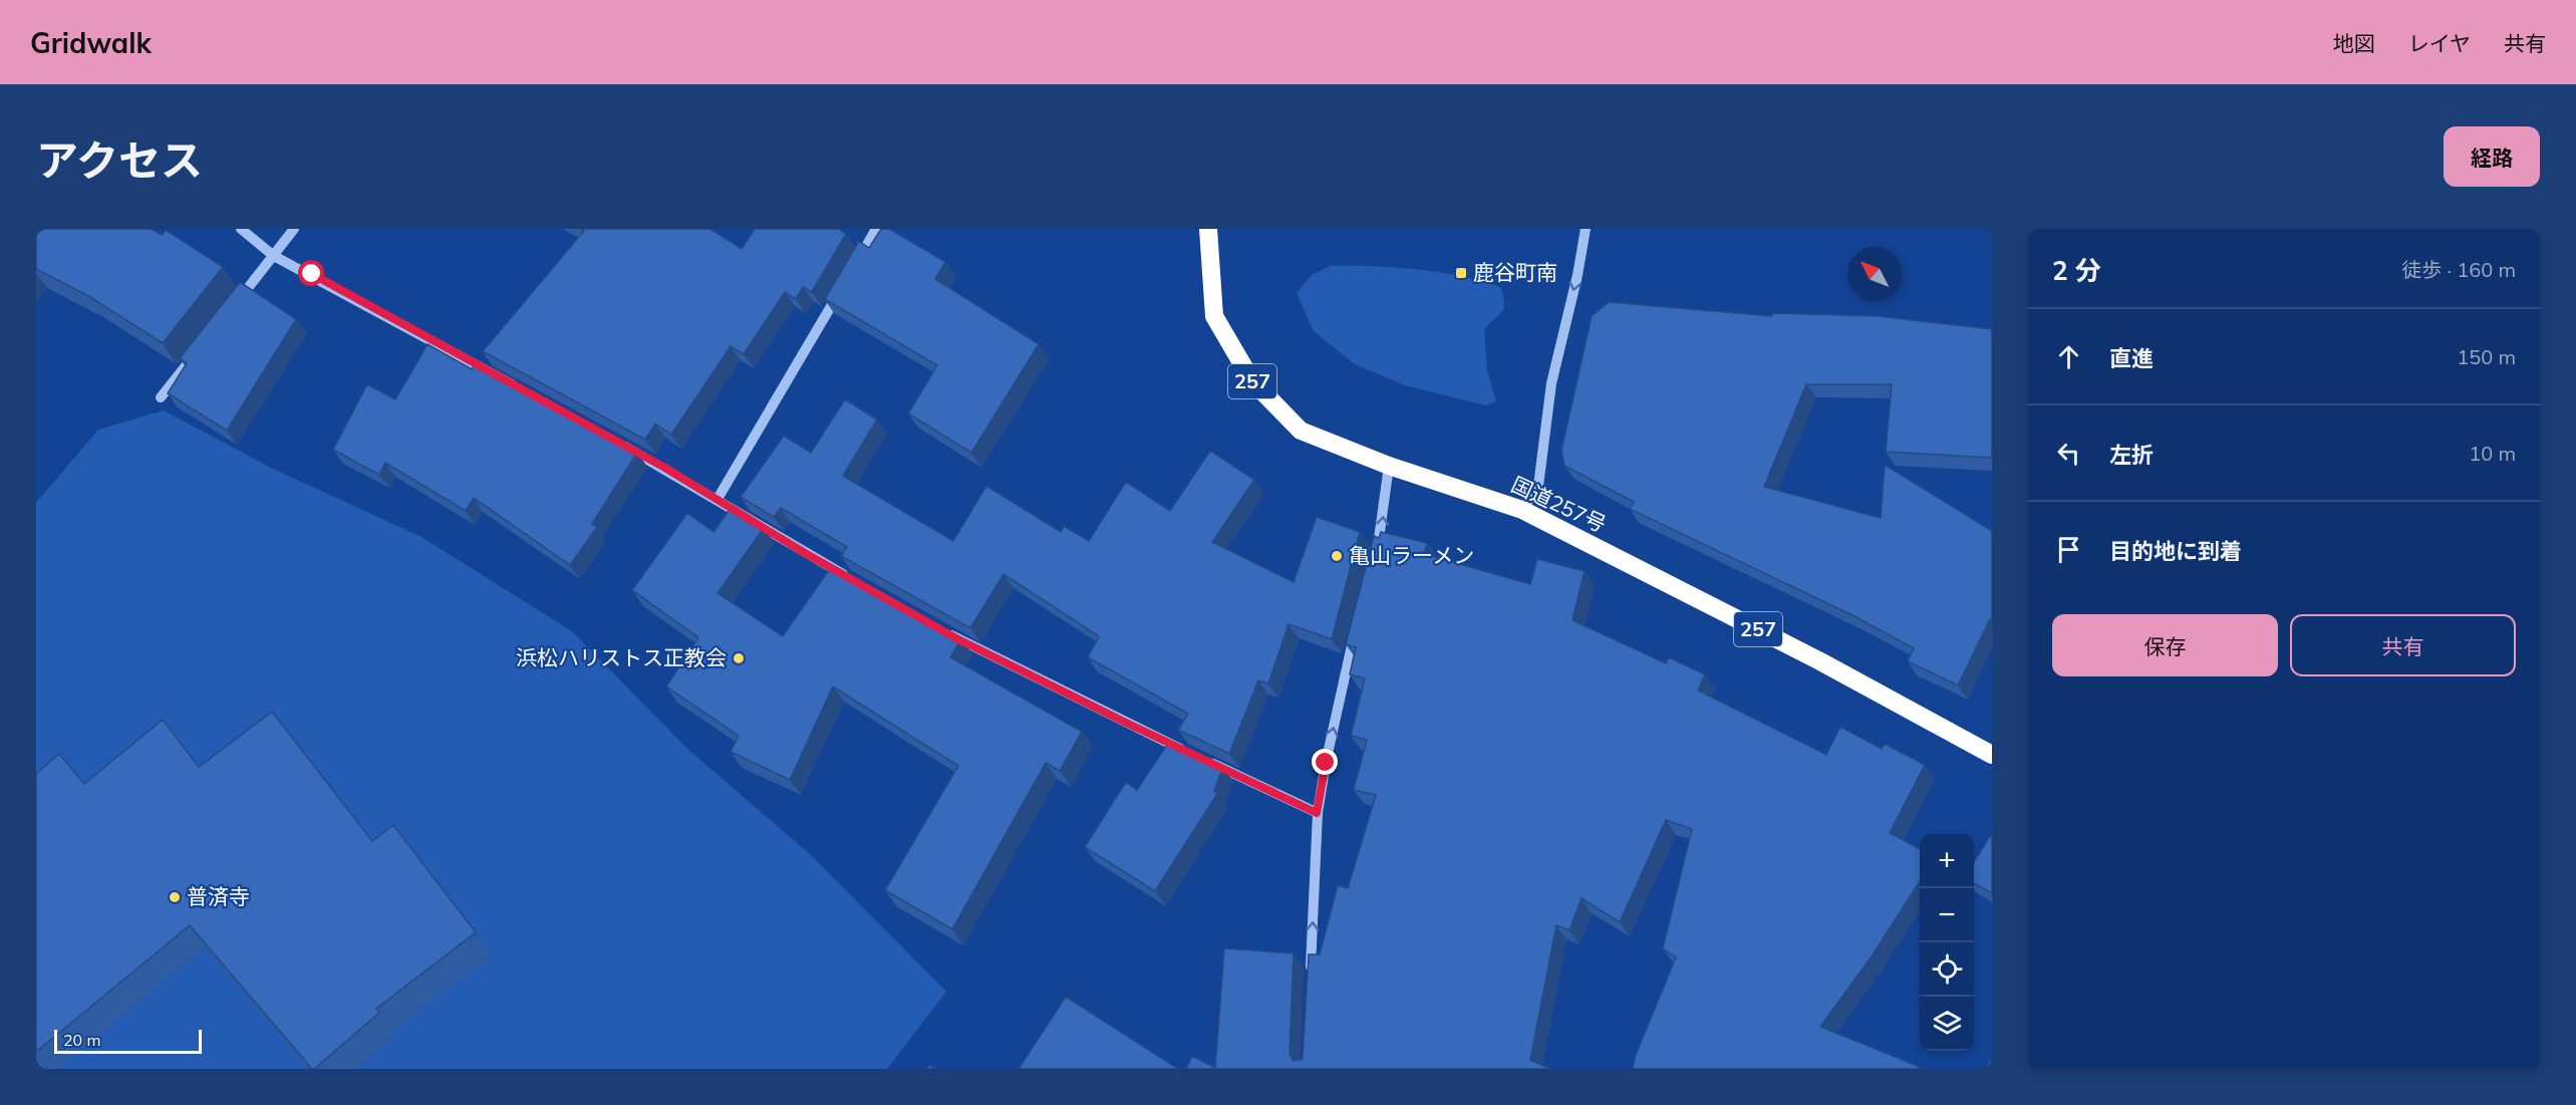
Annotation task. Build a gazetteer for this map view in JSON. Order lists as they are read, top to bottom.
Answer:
{
  "streets": {
    "highway": ["257", "国道257号"]
  },
  "places": {
    "transit": ["鹿谷町南"],
    "other": ["亀山ラーメン", "浜松ハリストス正教会", "普済寺"]
  },
  "scale_bar": "20 m",
  "north": "top left",
  "page": {
    "header": "Gridwalk",
    "nav": ["地図", "レイヤ", "共有"],
    "title": "アクセス",
    "buttons": [
      "経路",
      ["保存", "共有"]
    ],
    "heading": ["2 分", "徒歩 · 160 m"],
    "list": [
      ["直進", "150 m"],
      ["左折", "10 m"],
      "目的地に到着"
    ],
    "map_buttons": ["+", "−"],
    "scale": "20 m"
  }
}
